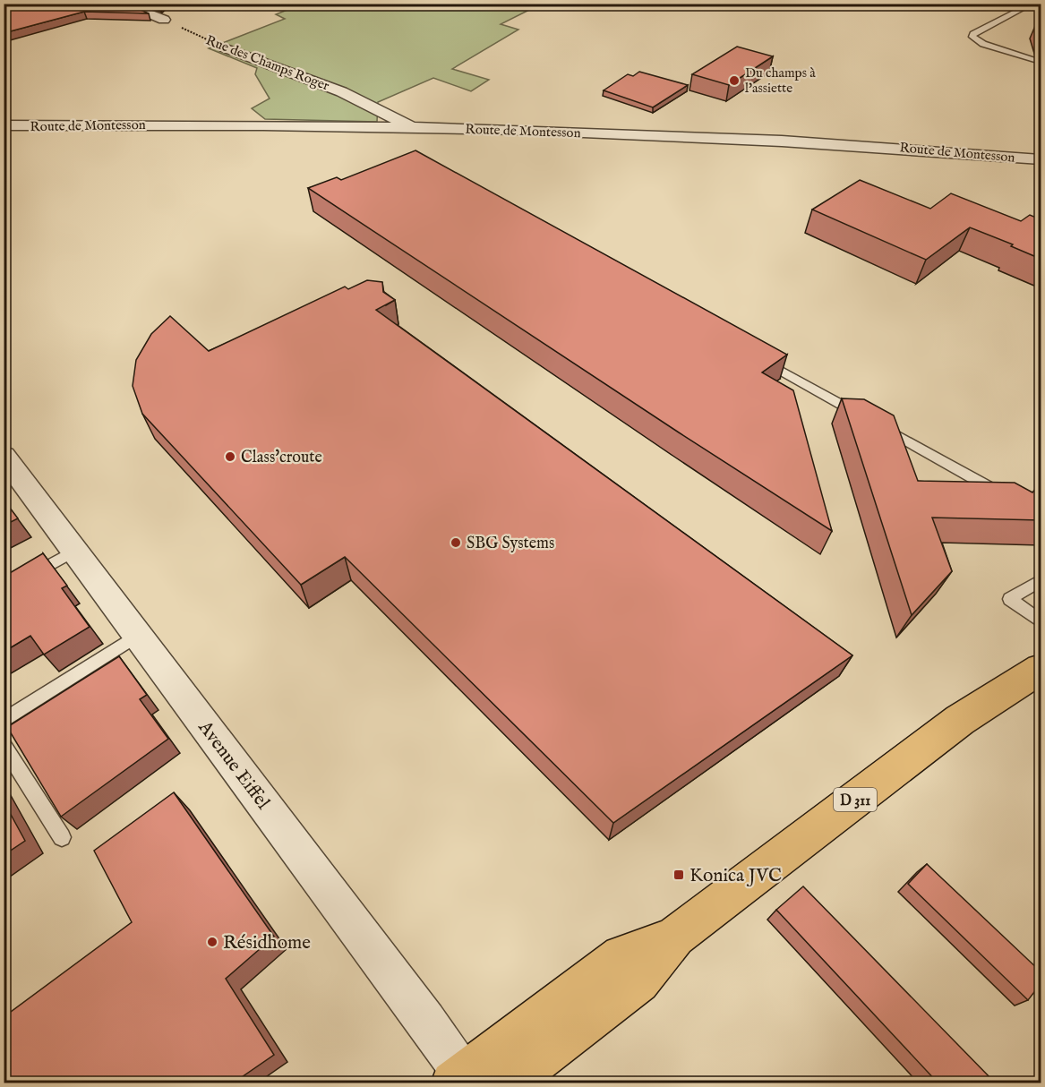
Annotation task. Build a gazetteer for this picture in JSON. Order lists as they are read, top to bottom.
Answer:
{
  "streets": {
    "main road": ["D 311"],
    "street": ["Rue des Champs Roger", "Route de Montesson", "Avenue Eiffel"]
  },
  "crossings": [
    ["Rue des Champs Roger", "Route de Montesson"],
    ["Avenue Eiffel", "D 311"]
  ],
  "places": {
    "other": [
      "Du champs à l'assiette",
      "Class'croute",
      "SBG Systems",
      "Résidhome"
    ],
    "transit": ["Konica JVC"]
  }
}
